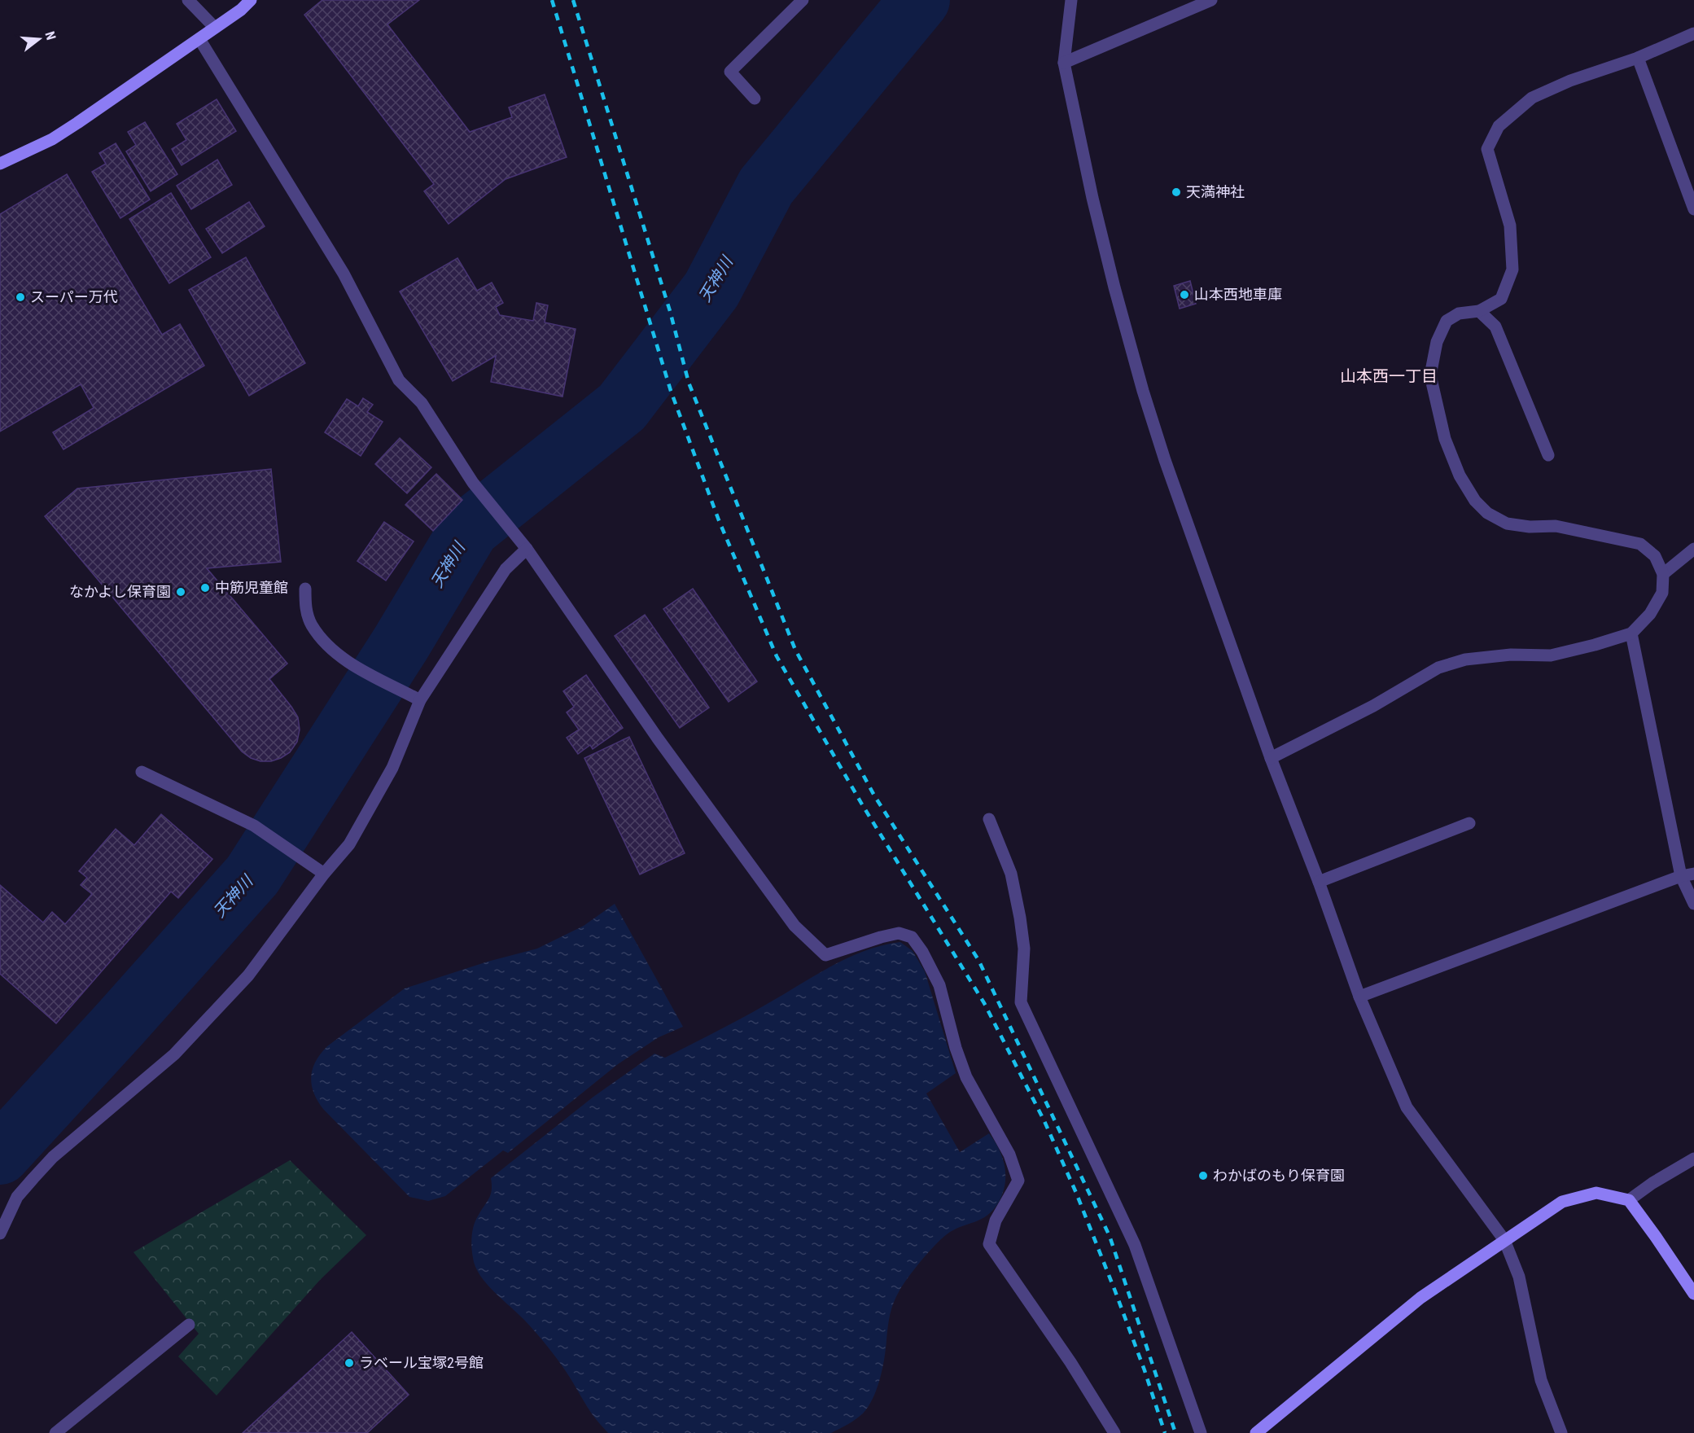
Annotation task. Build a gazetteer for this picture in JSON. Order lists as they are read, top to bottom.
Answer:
{
  "districts": ["山本西一丁目"],
  "water": ["天神川"],
  "places": [
    "天満神社",
    "山本西地車庫",
    "スーパー万代",
    "中筋児童館",
    "なかよし保育園",
    "わかばのもり保育園",
    "ラベール宝塚2号館"
  ],
  "north": "right"
}
